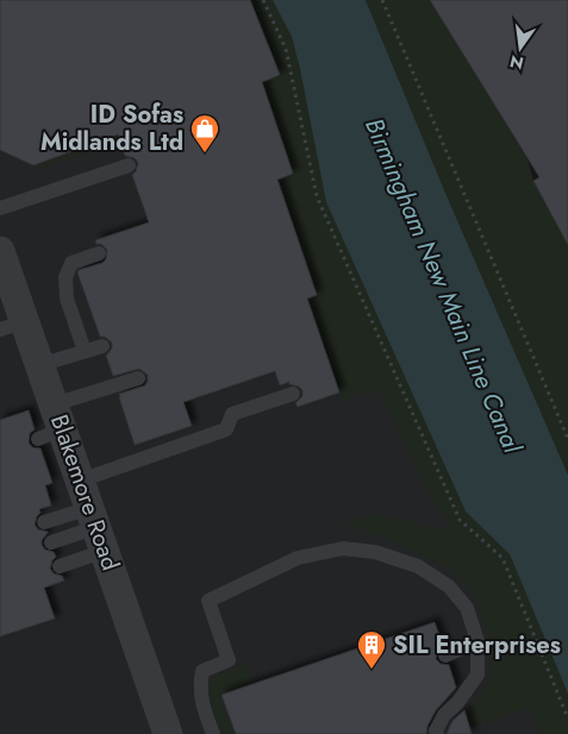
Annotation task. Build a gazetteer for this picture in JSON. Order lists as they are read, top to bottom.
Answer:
{
  "streets": {
    "street": ["Blakemore Road"]
  },
  "water": ["Birmingham New Main Line Canal"],
  "places": {
    "shop": ["ID Sofas Midlands Ltd"],
    "building": ["SIL Enterprises"]
  },
  "north": "bottom"
}
